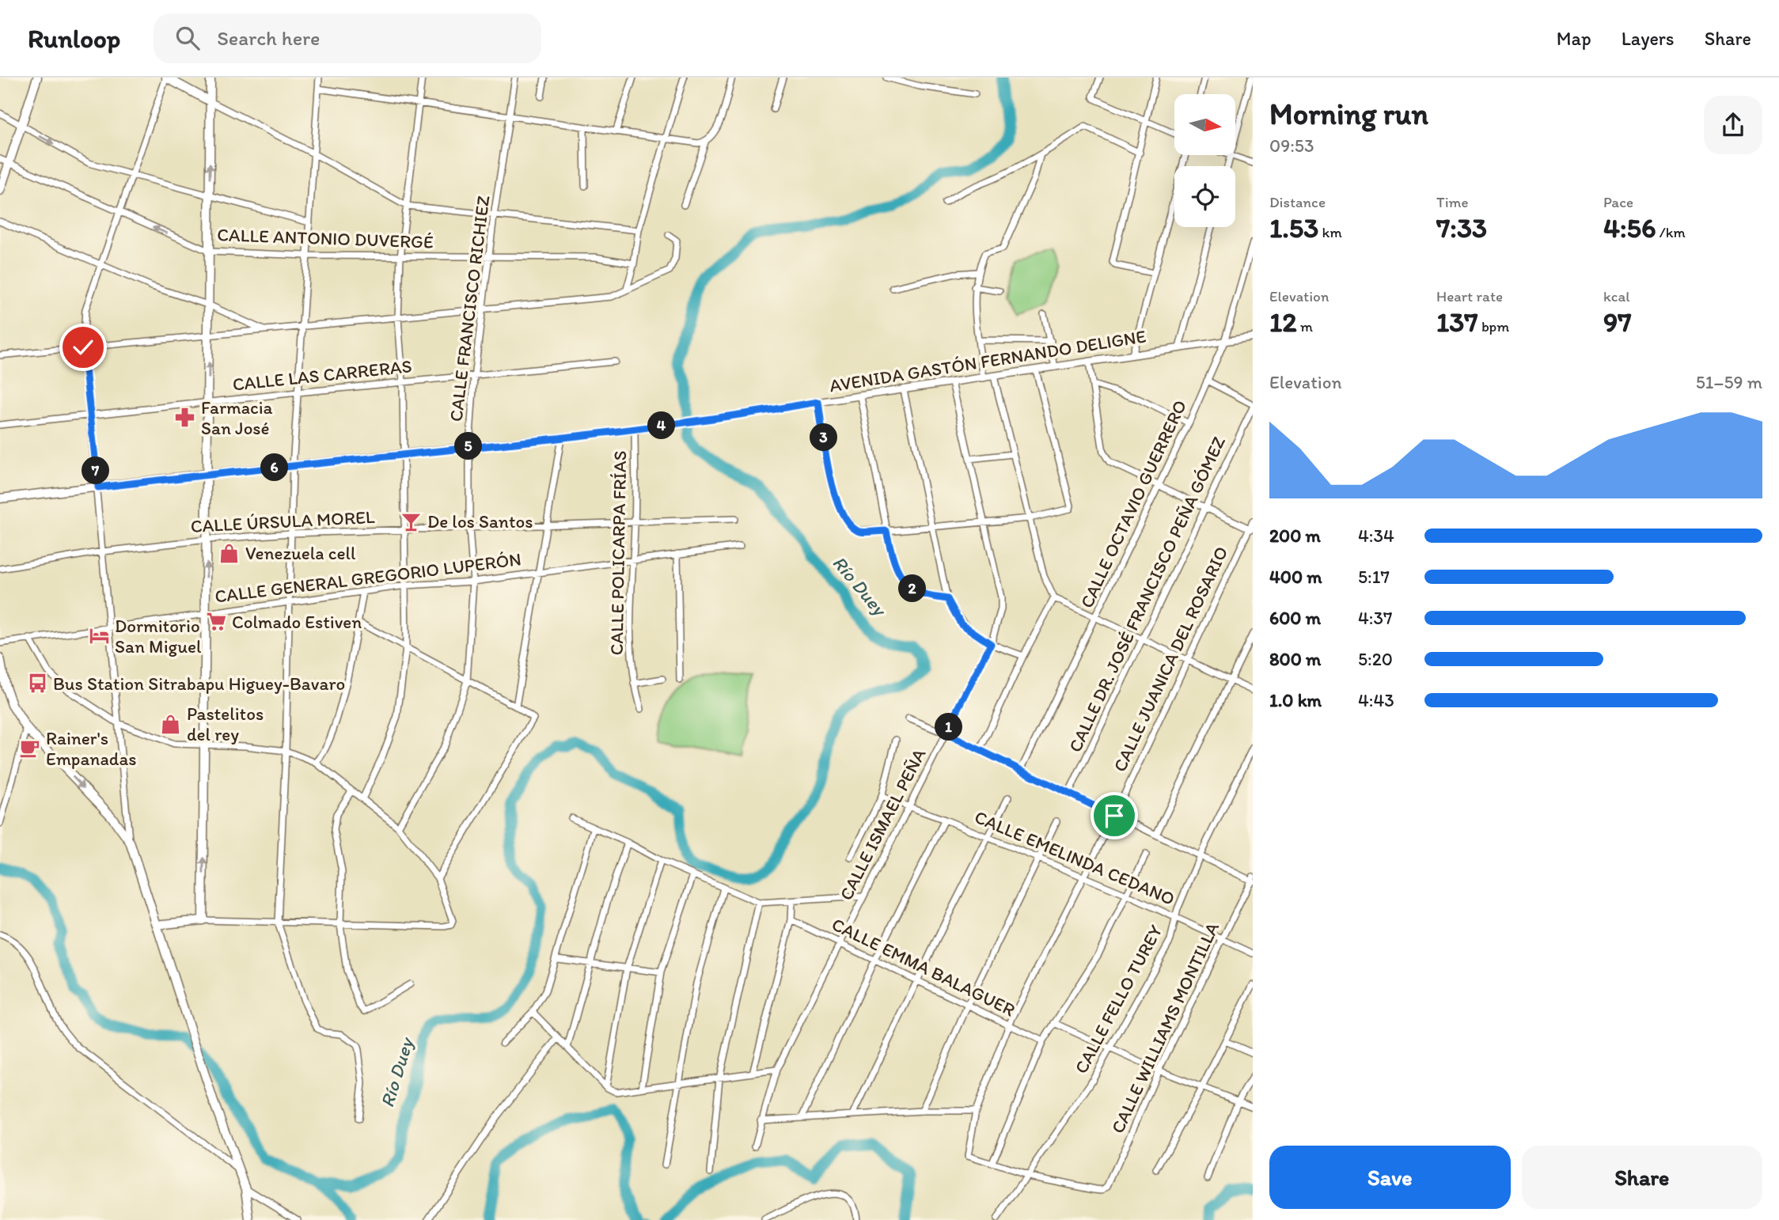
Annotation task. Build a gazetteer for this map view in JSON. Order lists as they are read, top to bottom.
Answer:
{
  "streets": {
    "main road": ["AVENIDA GASTÓN FERNANDO DELIGNE"],
    "street": [
      "CALLE ANTONIO DUVERGÉ",
      "CALLE FRANCISCO RICHIEZ",
      "CALLE LAS CARRERAS",
      "CALLE OCTAVIO GUERRERO",
      "CALLE ÚRSULA MOREL",
      "CALLE POLICARPA FRÍAS",
      "CALLE GENERAL GREGORIO LUPERÓN",
      "CALLE DR. JOSÉ FRANCISCO PEÑA GÓMEZ",
      "CALLE JUANICA DEL ROSARIO",
      "CALLE ISMAEL PEÑA",
      "CALLE EMELINDA CEDANO",
      "CALLE EMMA BALAGUER",
      "CALLE FELLO TUREY",
      "CALLE WILLIAMS MONTILLA"
    ]
  },
  "crossings": [
    ["CALLE ANTONIO DUVERGÉ", "CALLE FRANCISCO RICHIEZ"],
    ["CALLE FRANCISCO RICHIEZ", "AVENIDA GASTÓN FERNANDO DELIGNE"],
    ["CALLE FRANCISCO RICHIEZ", "CALLE LAS CARRERAS"],
    ["CALLE FRANCISCO RICHIEZ", "CALLE ÚRSULA MOREL"],
    ["CALLE FRANCISCO RICHIEZ", "CALLE GENERAL GREGORIO LUPERÓN"],
    ["AVENIDA GASTÓN FERNANDO DELIGNE", "CALLE OCTAVIO GUERRERO"],
    ["AVENIDA GASTÓN FERNANDO DELIGNE", "CALLE POLICARPA FRÍAS"],
    ["AVENIDA GASTÓN FERNANDO DELIGNE", "CALLE ISMAEL PEÑA"],
    ["CALLE ÚRSULA MOREL", "CALLE POLICARPA FRÍAS"],
    ["CALLE POLICARPA FRÍAS", "CALLE GENERAL GREGORIO LUPERÓN"],
    ["CALLE JUANICA DEL ROSARIO", "CALLE EMELINDA CEDANO"],
    ["CALLE JUANICA DEL ROSARIO", "CALLE EMMA BALAGUER"],
    ["CALLE ISMAEL PEÑA", "CALLE EMELINDA CEDANO"],
    ["CALLE ISMAEL PEÑA", "CALLE EMMA BALAGUER"],
    ["CALLE EMELINDA CEDANO", "CALLE FELLO TUREY"],
    ["CALLE EMELINDA CEDANO", "CALLE WILLIAMS MONTILLA"],
    ["CALLE FELLO TUREY", "CALLE WILLIAMS MONTILLA"]
  ],
  "water": ["Río Duey"],
  "places": {
    "pharmacy": ["Farmacia San José"],
    "bar": ["De los Santos"],
    "shop": ["Venezuela cell", "Pastelitos del rey"],
    "supermarket": ["Colmado Estiven"],
    "hotel": ["Dormitorio San Miguel"],
    "bus stop": ["Bus Station Sitrabapu Higuey-Bavaro"],
    "cafe": ["Rainer's Empanadas"]
  },
  "north": "right",
  "page": {
    "header": "Runloop",
    "search": "Search here",
    "nav": ["Map", "Layers", "Share"],
    "heading": ["Morning run", "09:53"],
    "stats": [
      ["Distance", "1.53 km"],
      ["Time", "7:33"],
      ["Pace", "4:56 /km"],
      ["Elevation", "12 m"],
      ["Heart rate", "137 bpm"],
      ["kcal", "97"]
    ],
    "chart": ["Elevation", "51–59 m"],
    "pins": [
      "4",
      "3",
      "5",
      "6",
      "7",
      "2",
      "1"
    ],
    "list": [
      {
        "name": "200 m",
        "note": "4:34"
      },
      {
        "name": "400 m",
        "note": "5:17"
      },
      {
        "name": "600 m",
        "note": "4:37"
      },
      {
        "name": "800 m",
        "note": "5:20"
      },
      {
        "name": "1.0 km",
        "note": "4:43"
      }
    ],
    "buttons": ["Save", "Share"]
  }
}
